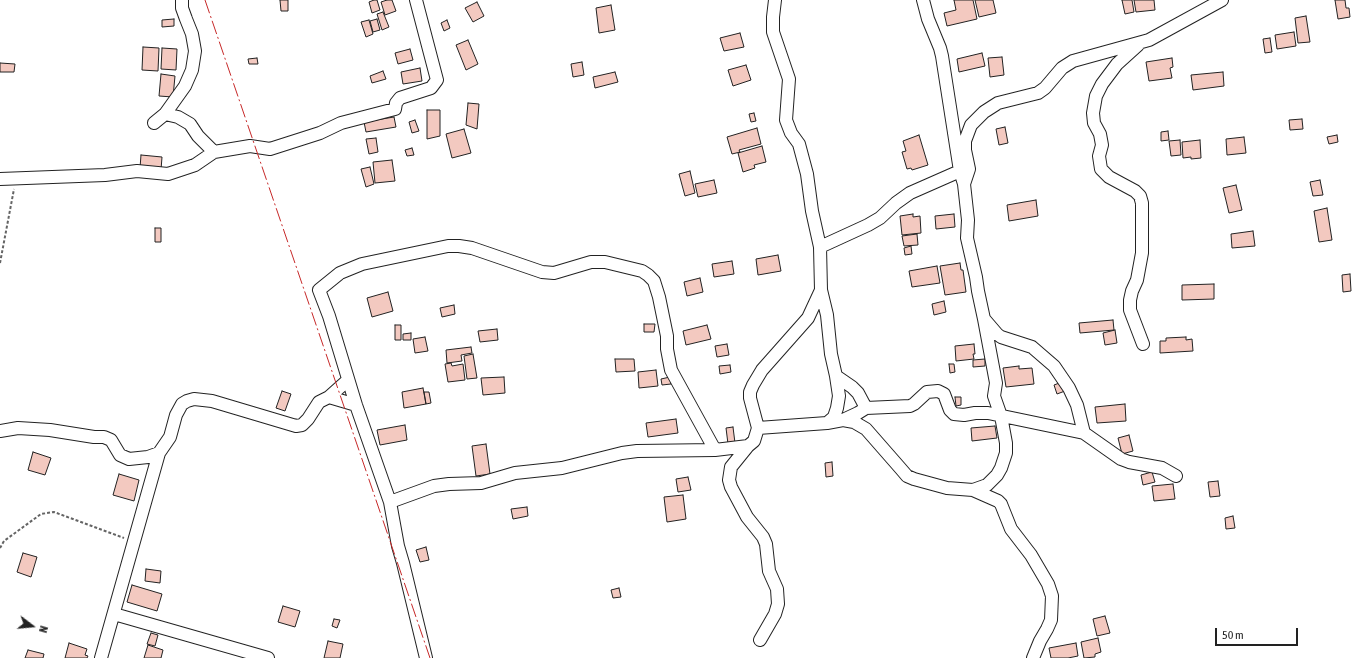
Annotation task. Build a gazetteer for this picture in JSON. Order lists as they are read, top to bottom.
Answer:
{
  "scale_bar": "50 m",
  "north": "right"
}
